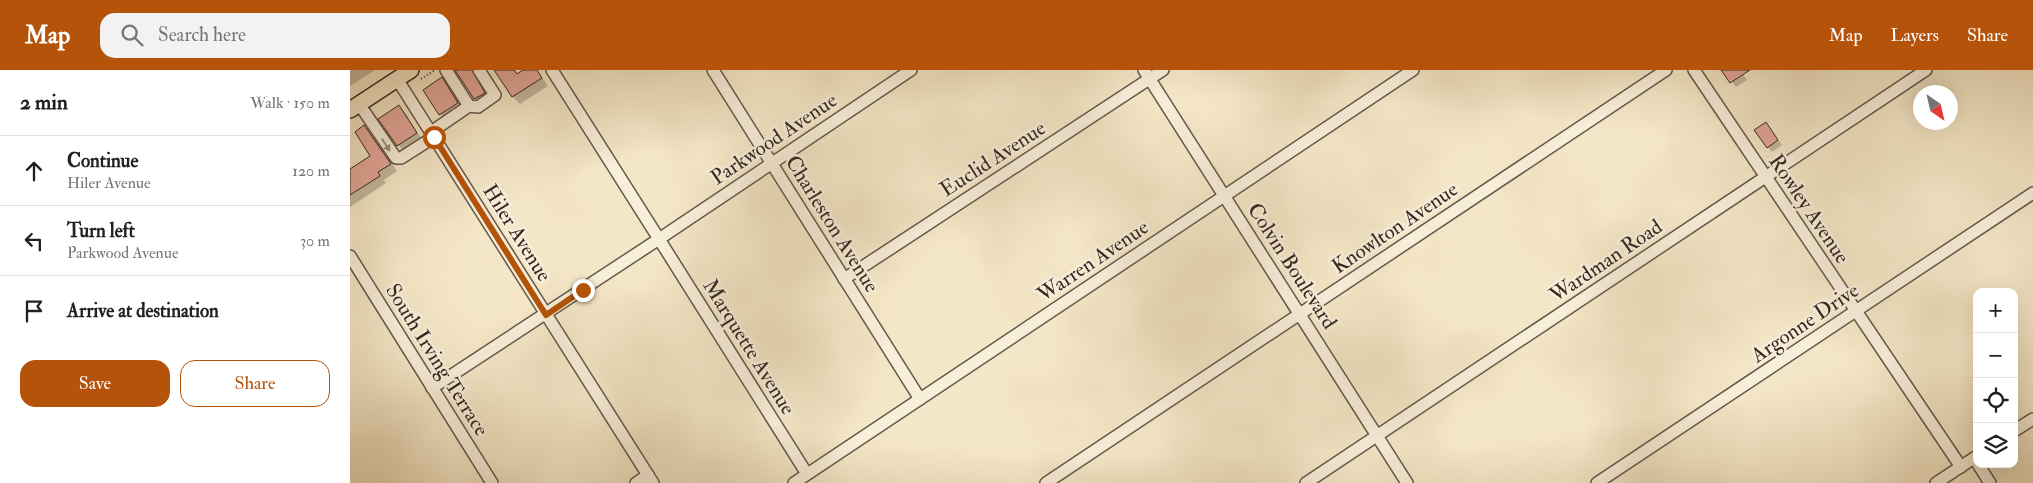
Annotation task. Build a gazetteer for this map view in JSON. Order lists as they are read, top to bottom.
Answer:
{
  "streets": {
    "street": [
      "Parkwood Avenue",
      "Euclid Avenue",
      "Rowley Avenue",
      "Charleston Avenue",
      "Knowlton Avenue",
      "Hiler Avenue",
      "Warren Avenue",
      "Wardman Road",
      "Colvin Boulevard",
      "Argonne Drive",
      "Marquette Avenue",
      "South Irving Terrace"
    ]
  },
  "crossings": [
    ["Parkwood Avenue", "Charleston Avenue"],
    ["Parkwood Avenue", "Hiler Avenue"],
    ["Parkwood Avenue", "Marquette Avenue"],
    ["Parkwood Avenue", "South Irving Terrace"],
    ["Euclid Avenue", "Charleston Avenue"],
    ["Euclid Avenue", "Colvin Boulevard"],
    ["Rowley Avenue", "Wardman Road"],
    ["Rowley Avenue", "Argonne Drive"],
    ["Charleston Avenue", "Warren Avenue"],
    ["Knowlton Avenue", "Colvin Boulevard"],
    ["Warren Avenue", "Colvin Boulevard"],
    ["Warren Avenue", "Marquette Avenue"],
    ["Wardman Road", "Colvin Boulevard"]
  ],
  "north": "bottom right",
  "page": {
    "header": "Map",
    "search": "Search here",
    "nav": ["Map", "Layers", "Share"],
    "heading": ["2 min", "Walk · 150 m"],
    "list": [
      ["Continue", "Hiler Avenue", "120 m"],
      ["Turn left", "Parkwood Avenue", "30 m"],
      "Arrive at destination"
    ],
    "map_buttons": ["+", "−"],
    "buttons": ["Save", "Share"]
  }
}
